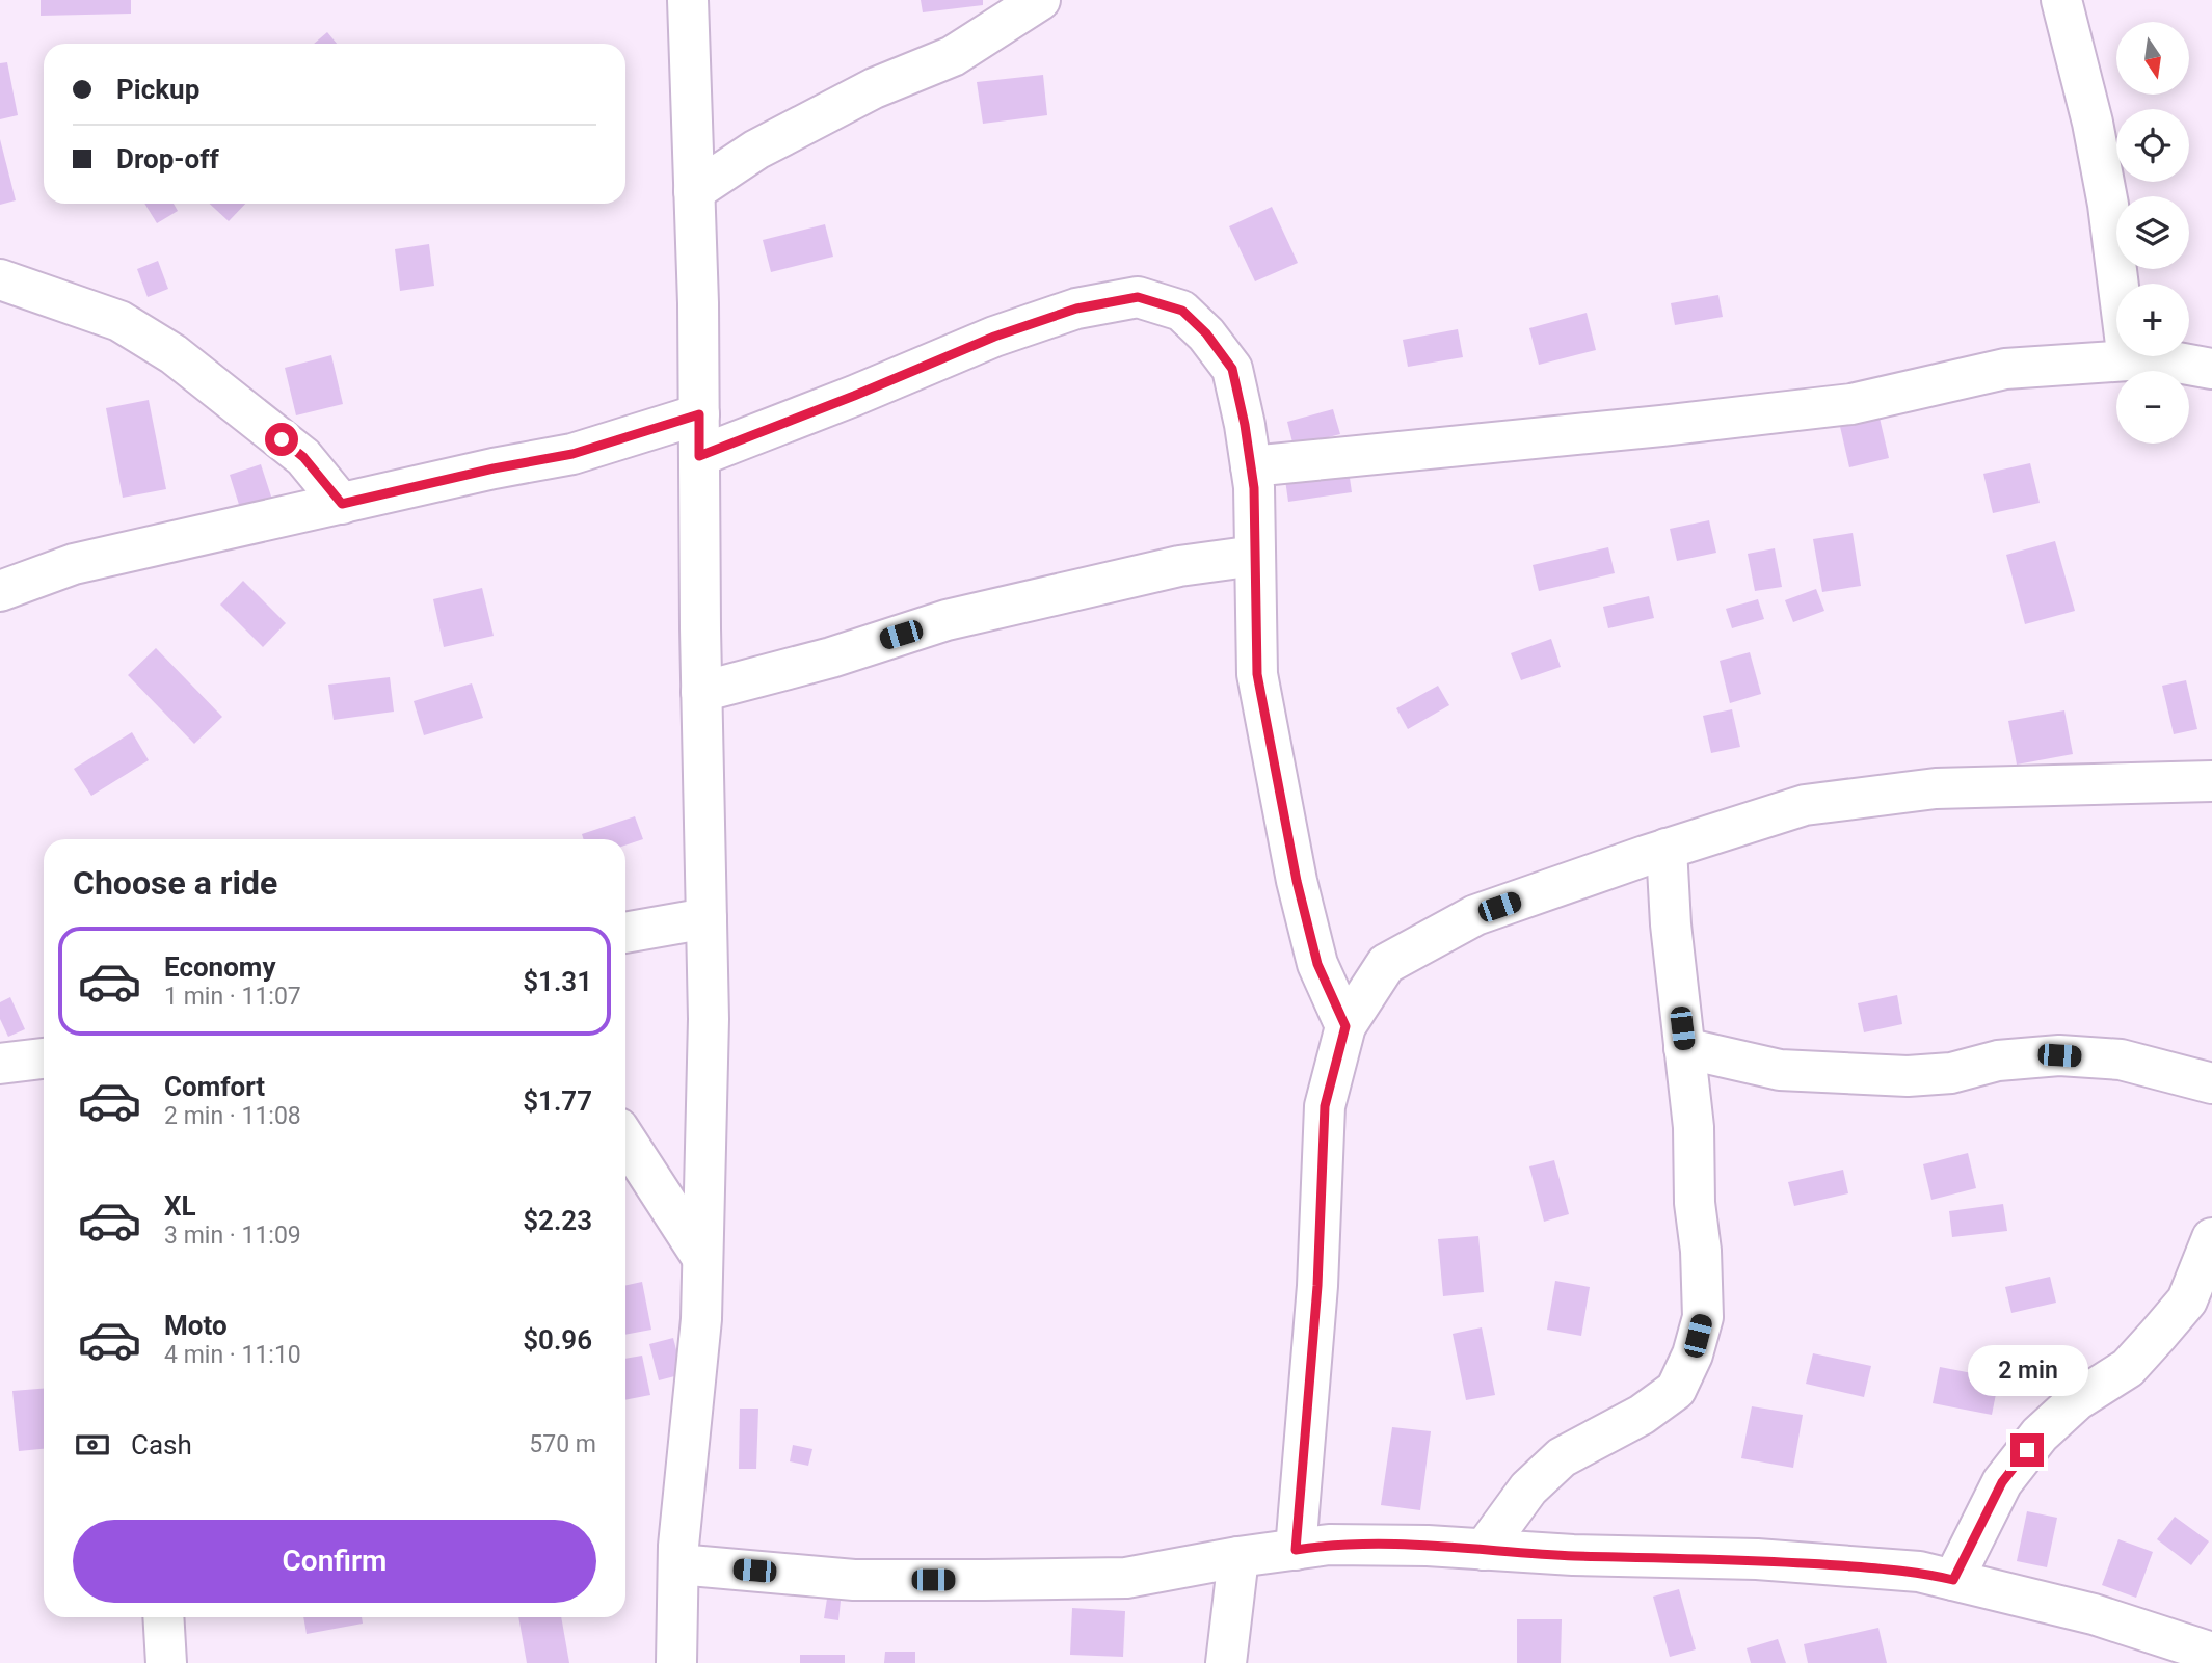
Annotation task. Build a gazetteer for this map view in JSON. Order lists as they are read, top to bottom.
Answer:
{
  "north": "bottom",
  "page": {
    "map_buttons": ["+", "−"],
    "banner": ["Pickup", "Drop-off"],
    "heading": "Choose a ride",
    "list": [
      {
        "name": "Economy",
        "note": "1 min · 11:07",
        "value": "$1.31"
      },
      {
        "name": "Comfort",
        "note": "2 min · 11:08",
        "value": "$1.77"
      },
      {
        "name": "XL",
        "note": "3 min · 11:09",
        "value": "$2.23"
      },
      {
        "name": "Moto",
        "note": "4 min · 11:10",
        "value": "$0.96"
      }
    ],
    "bubble": "2 min",
    "pay": ["Cash", "570 m"],
    "buttons": "Confirm"
  }
}
